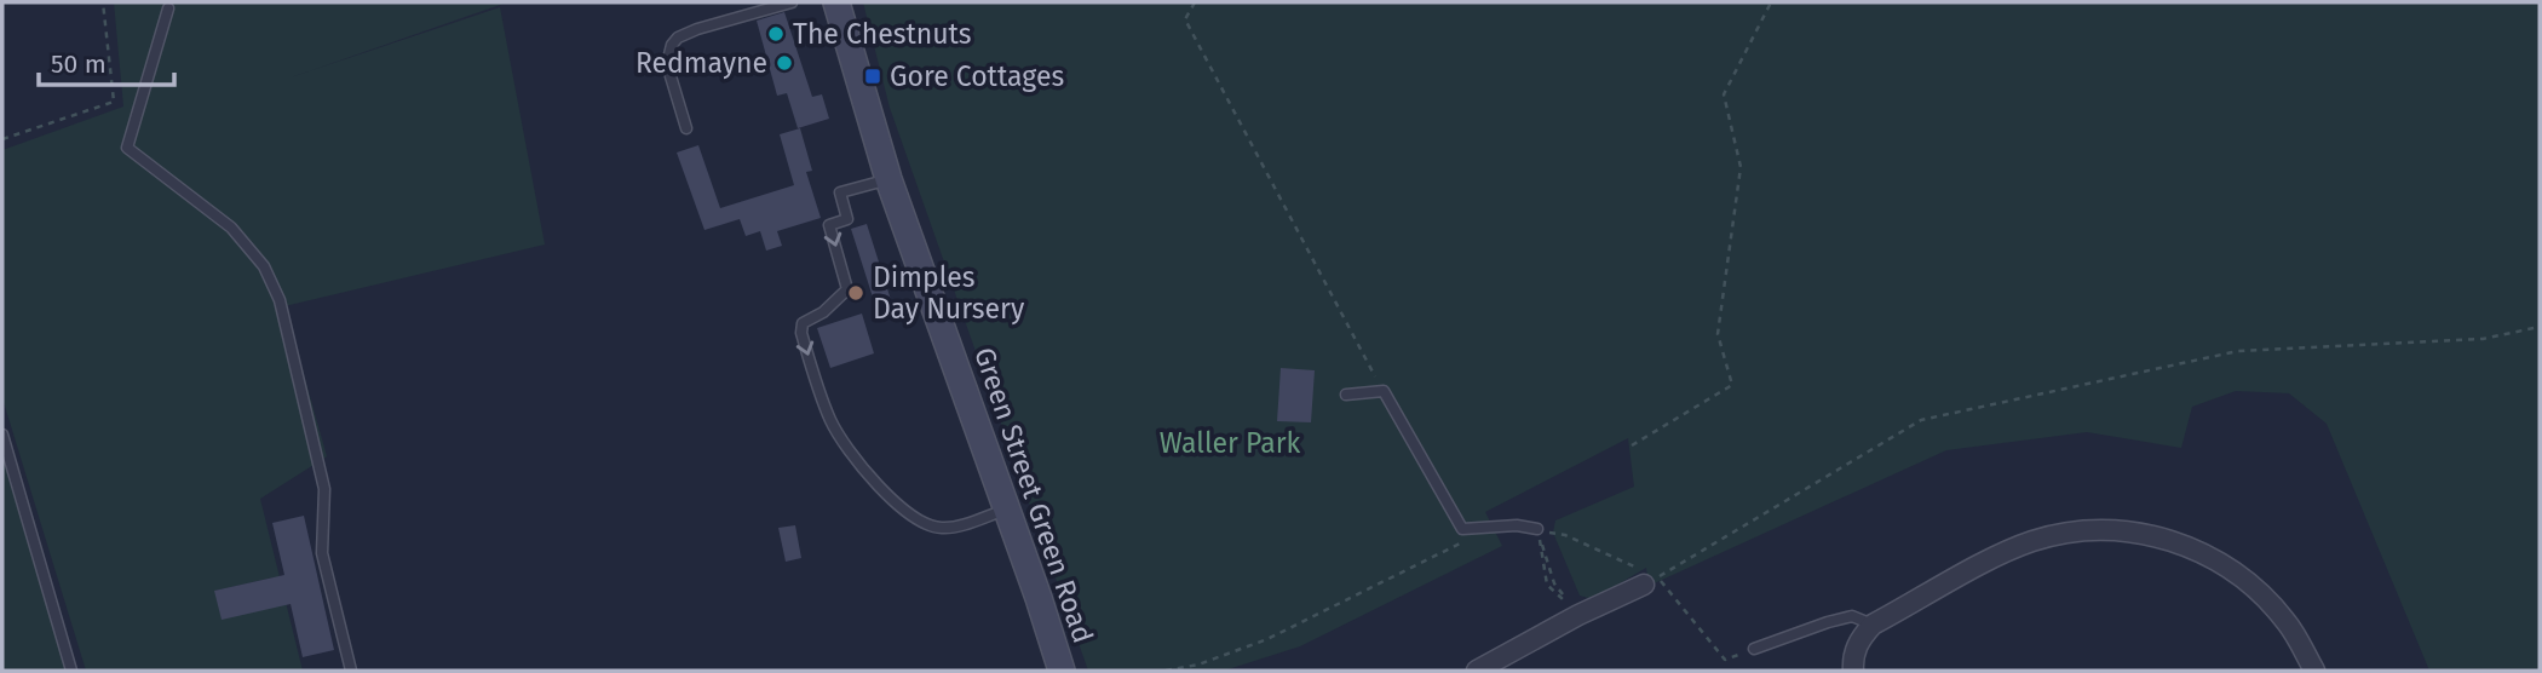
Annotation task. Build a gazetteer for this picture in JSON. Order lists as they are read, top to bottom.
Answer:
{
  "streets": {
    "main road": ["Green Street Green Road"]
  },
  "parks": ["Waller Park"],
  "places": {
    "other": ["The Chestnuts", "Redmayne", "Dimples Day Nursery"],
    "transit": ["Gore Cottages"]
  },
  "scale_bar": "50 m"
}
